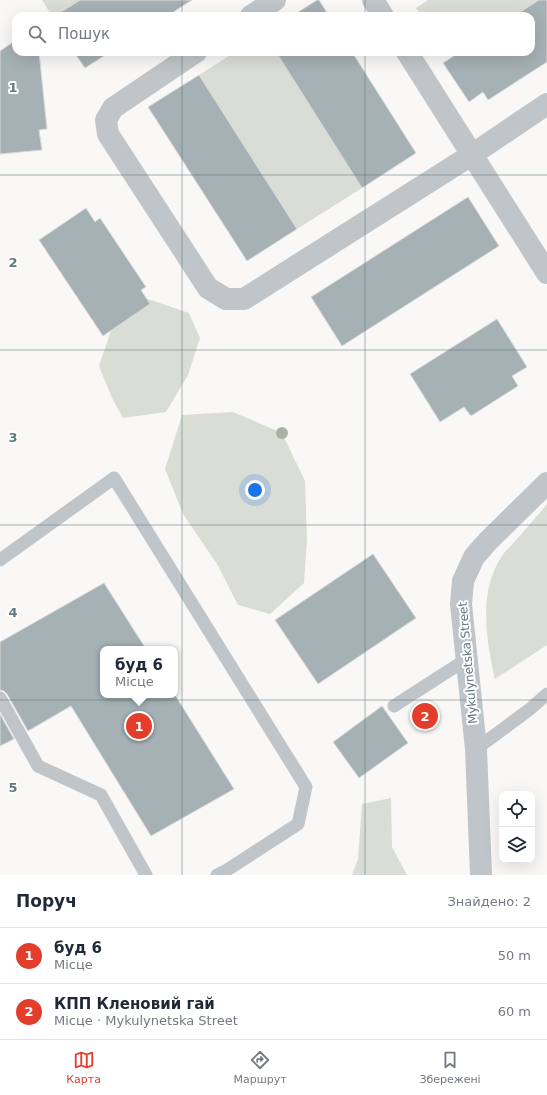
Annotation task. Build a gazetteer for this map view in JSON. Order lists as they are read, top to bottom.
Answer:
{
  "streets": {
    "street": ["Mykulynetska Street"]
  },
  "page": {
    "search": "Пошук",
    "popup": ["буд 6", "Місце"],
    "pins": ["2", "1"],
    "heading": ["Поруч", "Знайдено: 2"],
    "list": [
      {
        "mark": "1",
        "name": "буд 6",
        "note": "Місце",
        "value": "50 m"
      },
      {
        "mark": "2",
        "name": "КПП Кленовий гай",
        "note": "Місце · Mykulynetska Street",
        "value": "60 m"
      }
    ],
    "nav": ["Карта", "Маршрут", "Збережені"]
  },
  "grid": {
    "rows": [
      "1",
      "2",
      "3",
      "4",
      "5"
    ]
  }
}
